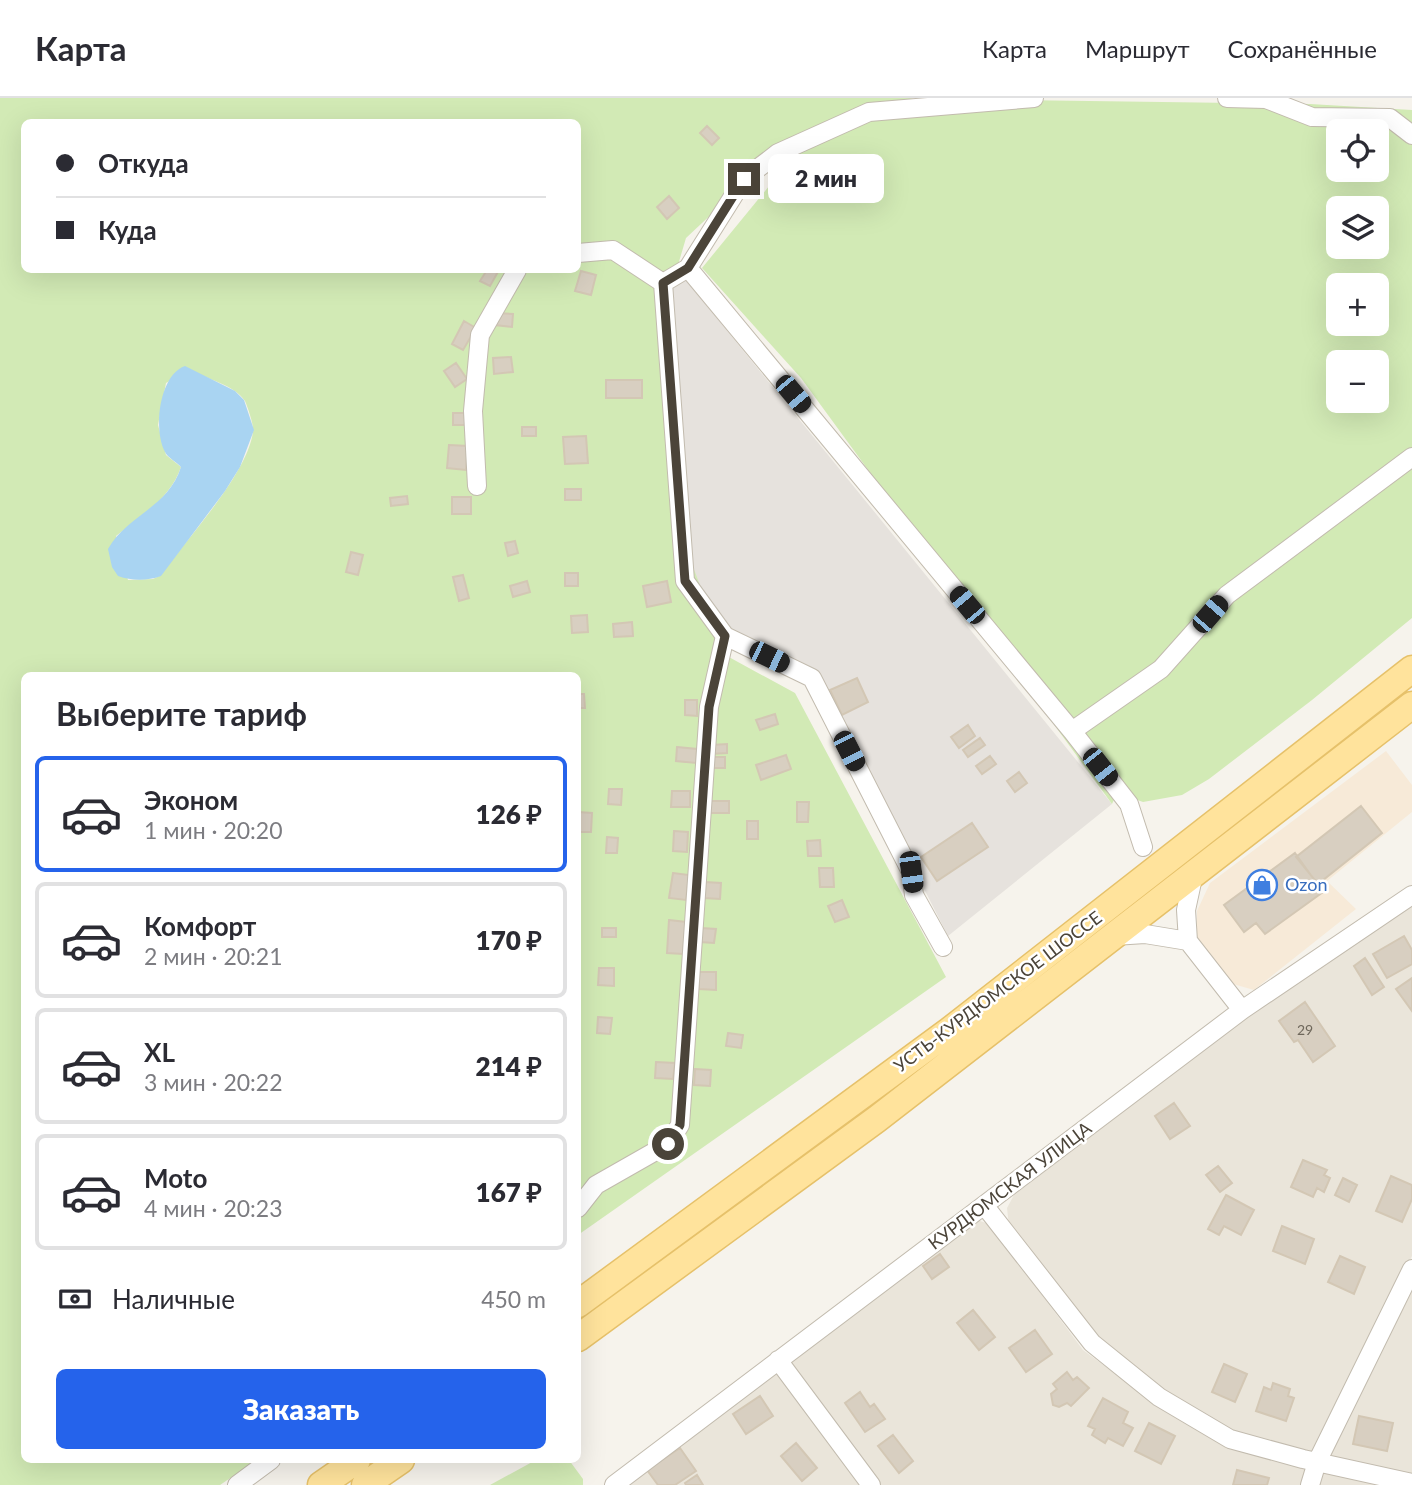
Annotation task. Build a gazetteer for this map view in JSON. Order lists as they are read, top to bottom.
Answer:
{
  "streets": {
    "main road": ["УСТЬ-КУРДЮМСКОЕ ШОССЕ"],
    "street": ["КУРДЮМСКАЯ УЛИЦА"]
  },
  "places": {
    "shop": ["Ozon"]
  },
  "house_numbers": ["29"],
  "page": {
    "header": "Карта",
    "nav": ["Карта", "Маршрут", "Сохранённые"],
    "map_buttons": ["+", "−"],
    "banner": ["Откуда", "Куда"],
    "bubble": "2 мин",
    "heading": "Выберите тариф",
    "list": [
      {
        "name": "Эконом",
        "note": "1 мин · 20:20",
        "value": "126 ₽"
      },
      {
        "name": "Комфорт",
        "note": "2 мин · 20:21",
        "value": "170 ₽"
      },
      {
        "name": "XL",
        "note": "3 мин · 20:22",
        "value": "214 ₽"
      },
      {
        "name": "Moto",
        "note": "4 мин · 20:23",
        "value": "167 ₽"
      }
    ],
    "pay": ["Наличные", "450 m"],
    "buttons": "Заказать"
  }
}
